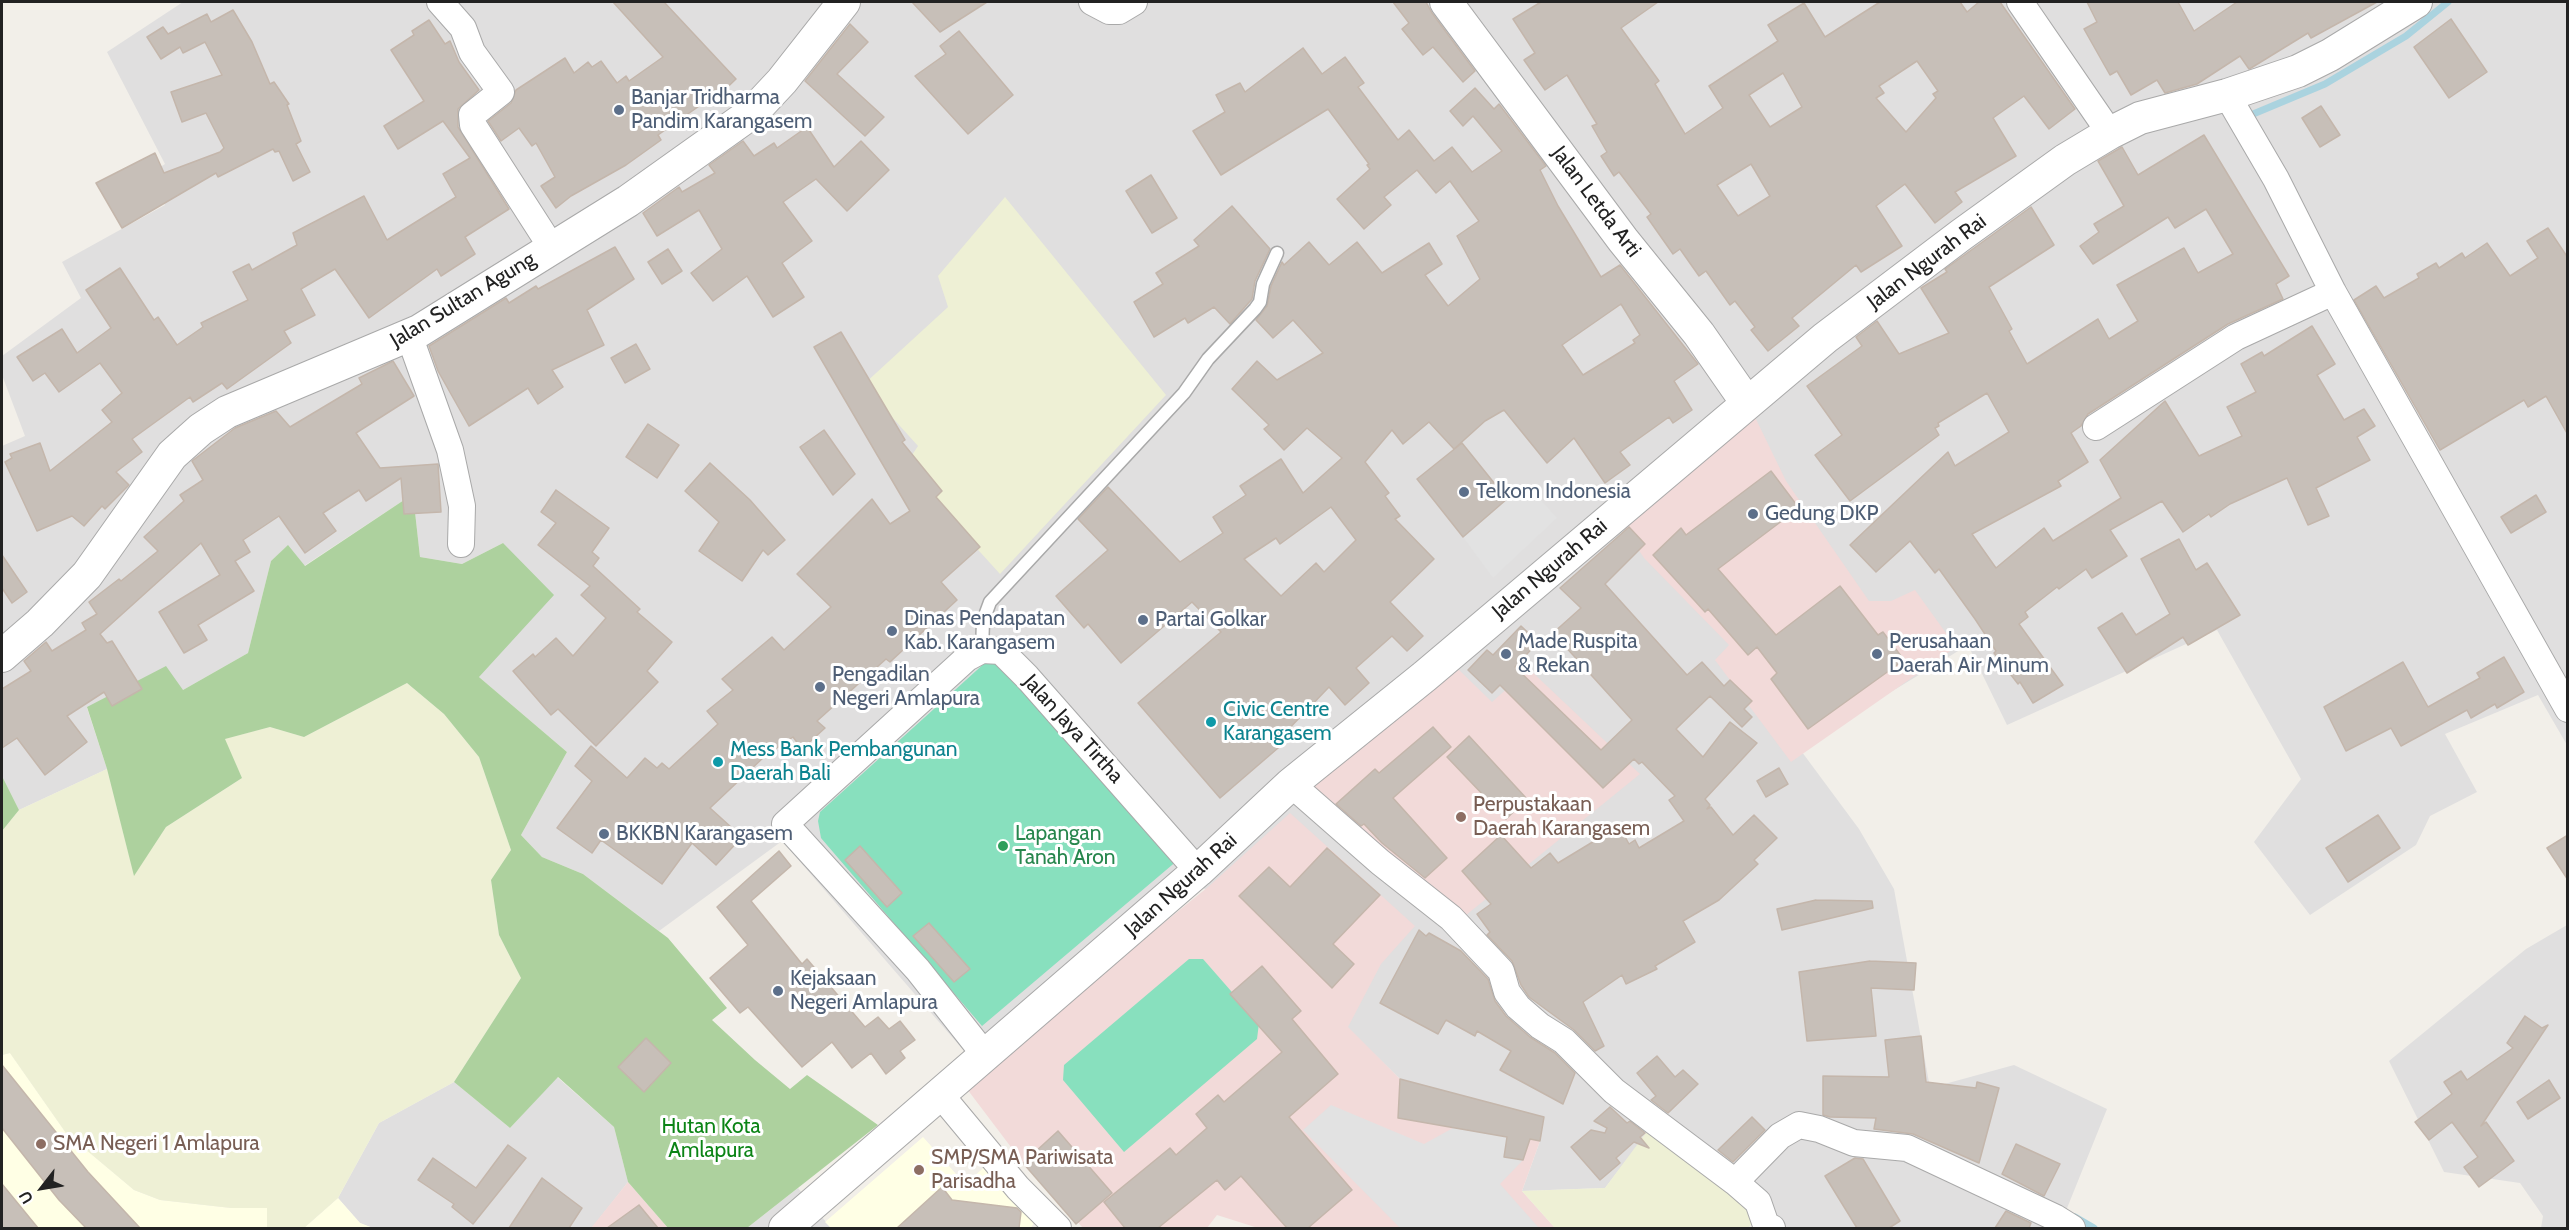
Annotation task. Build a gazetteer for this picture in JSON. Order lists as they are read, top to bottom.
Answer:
{
  "streets": {
    "street": [
      "Jalan Letda Arti",
      "Jalan Ngurah Rai",
      "Jalan Sultan Agung",
      "Jalan Jaya Tirtha"
    ]
  },
  "crossings": [
    ["Jalan Letda Arti", "Jalan Ngurah Rai"],
    ["Jalan Ngurah Rai", "Jalan Jaya Tirtha"]
  ],
  "parks": ["Hutan Kota Amlapura"],
  "places": [
    "Banjar Tridharma Pandim Karangasem",
    "Telkom Indonesia",
    "Gedung DKP",
    "Partai Golkar",
    "Dinas Pendapatan Kab. Karangasem",
    "Made Ruspita & Rekan",
    "Perusahaan Daerah Air Minum",
    "Pengadilan Negeri Amlapura",
    "Civic Centre Karangasem",
    "Mess Bank Pembangunan Daerah Bali",
    "Perpustakaan Daerah Karangasem",
    "BKKBN Karangasem",
    "Lapangan Tanah Aron",
    "Kejaksaan Negeri Amlapura",
    "SMA Negeri 1 Amlapura",
    "SMP/SMA Pariwisata Parisadha"
  ],
  "north": "bottom left"
}
